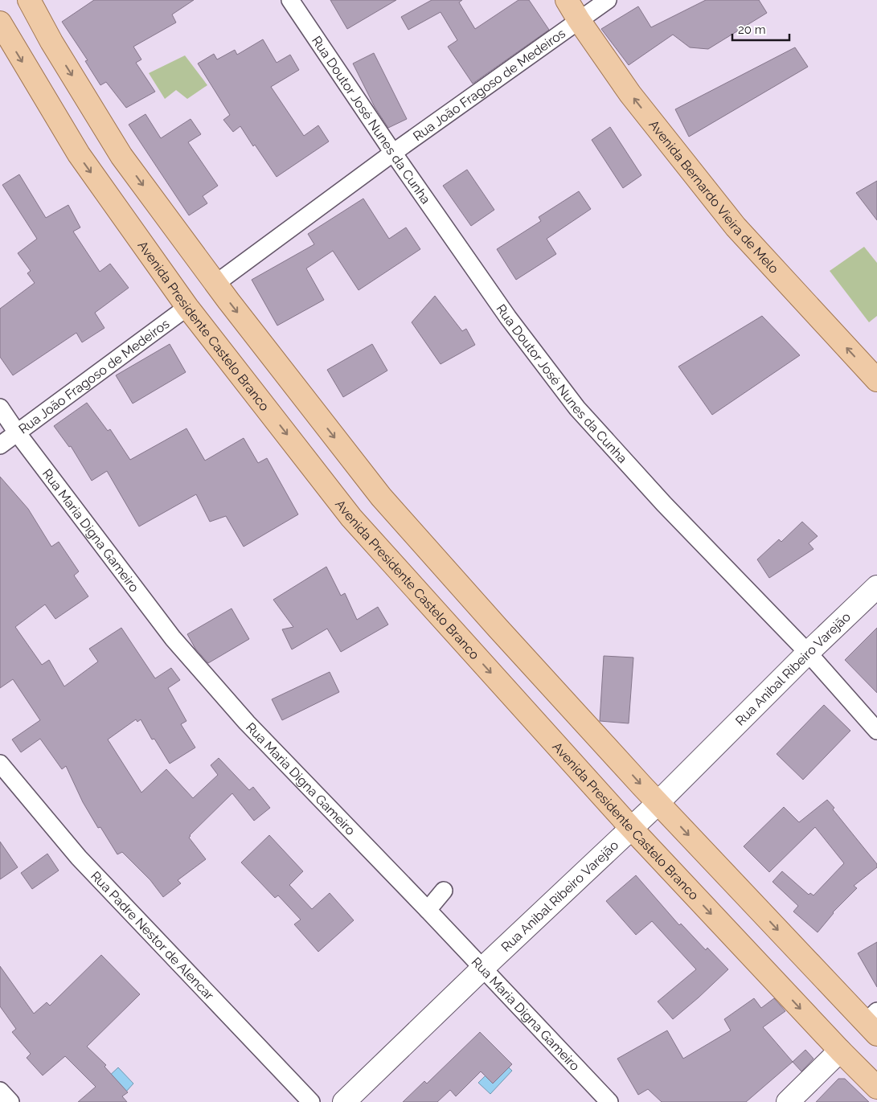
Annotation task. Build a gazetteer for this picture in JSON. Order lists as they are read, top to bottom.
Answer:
{
  "streets": {
    "main road": ["Avenida Bernardo Vieira de Melo", "Avenida Presidente Castelo Branco"],
    "street": [
      "Rua João Fragoso de Medeiros",
      "Rua Doutor José Nunes da Cunha",
      "Rua Maria Digna Gameiro",
      "Rua Anibal Ribeiro Varejão",
      "Rua Padre Nestor de Alencar"
    ]
  },
  "crossings": [
    ["Rua João Fragoso de Medeiros", "Rua Doutor José Nunes da Cunha"],
    ["Rua João Fragoso de Medeiros", "Avenida Bernardo Vieira de Melo"],
    ["Rua João Fragoso de Medeiros", "Avenida Presidente Castelo Branco"],
    ["Rua João Fragoso de Medeiros", "Rua Maria Digna Gameiro"],
    ["Rua Doutor José Nunes da Cunha", "Rua Anibal Ribeiro Varejão"],
    ["Avenida Presidente Castelo Branco", "Rua Anibal Ribeiro Varejão"],
    ["Rua Maria Digna Gameiro", "Rua Anibal Ribeiro Varejão"]
  ],
  "one_way": ["Avenida Bernardo Vieira de Melo"],
  "scale_bar": "20 m"
}
